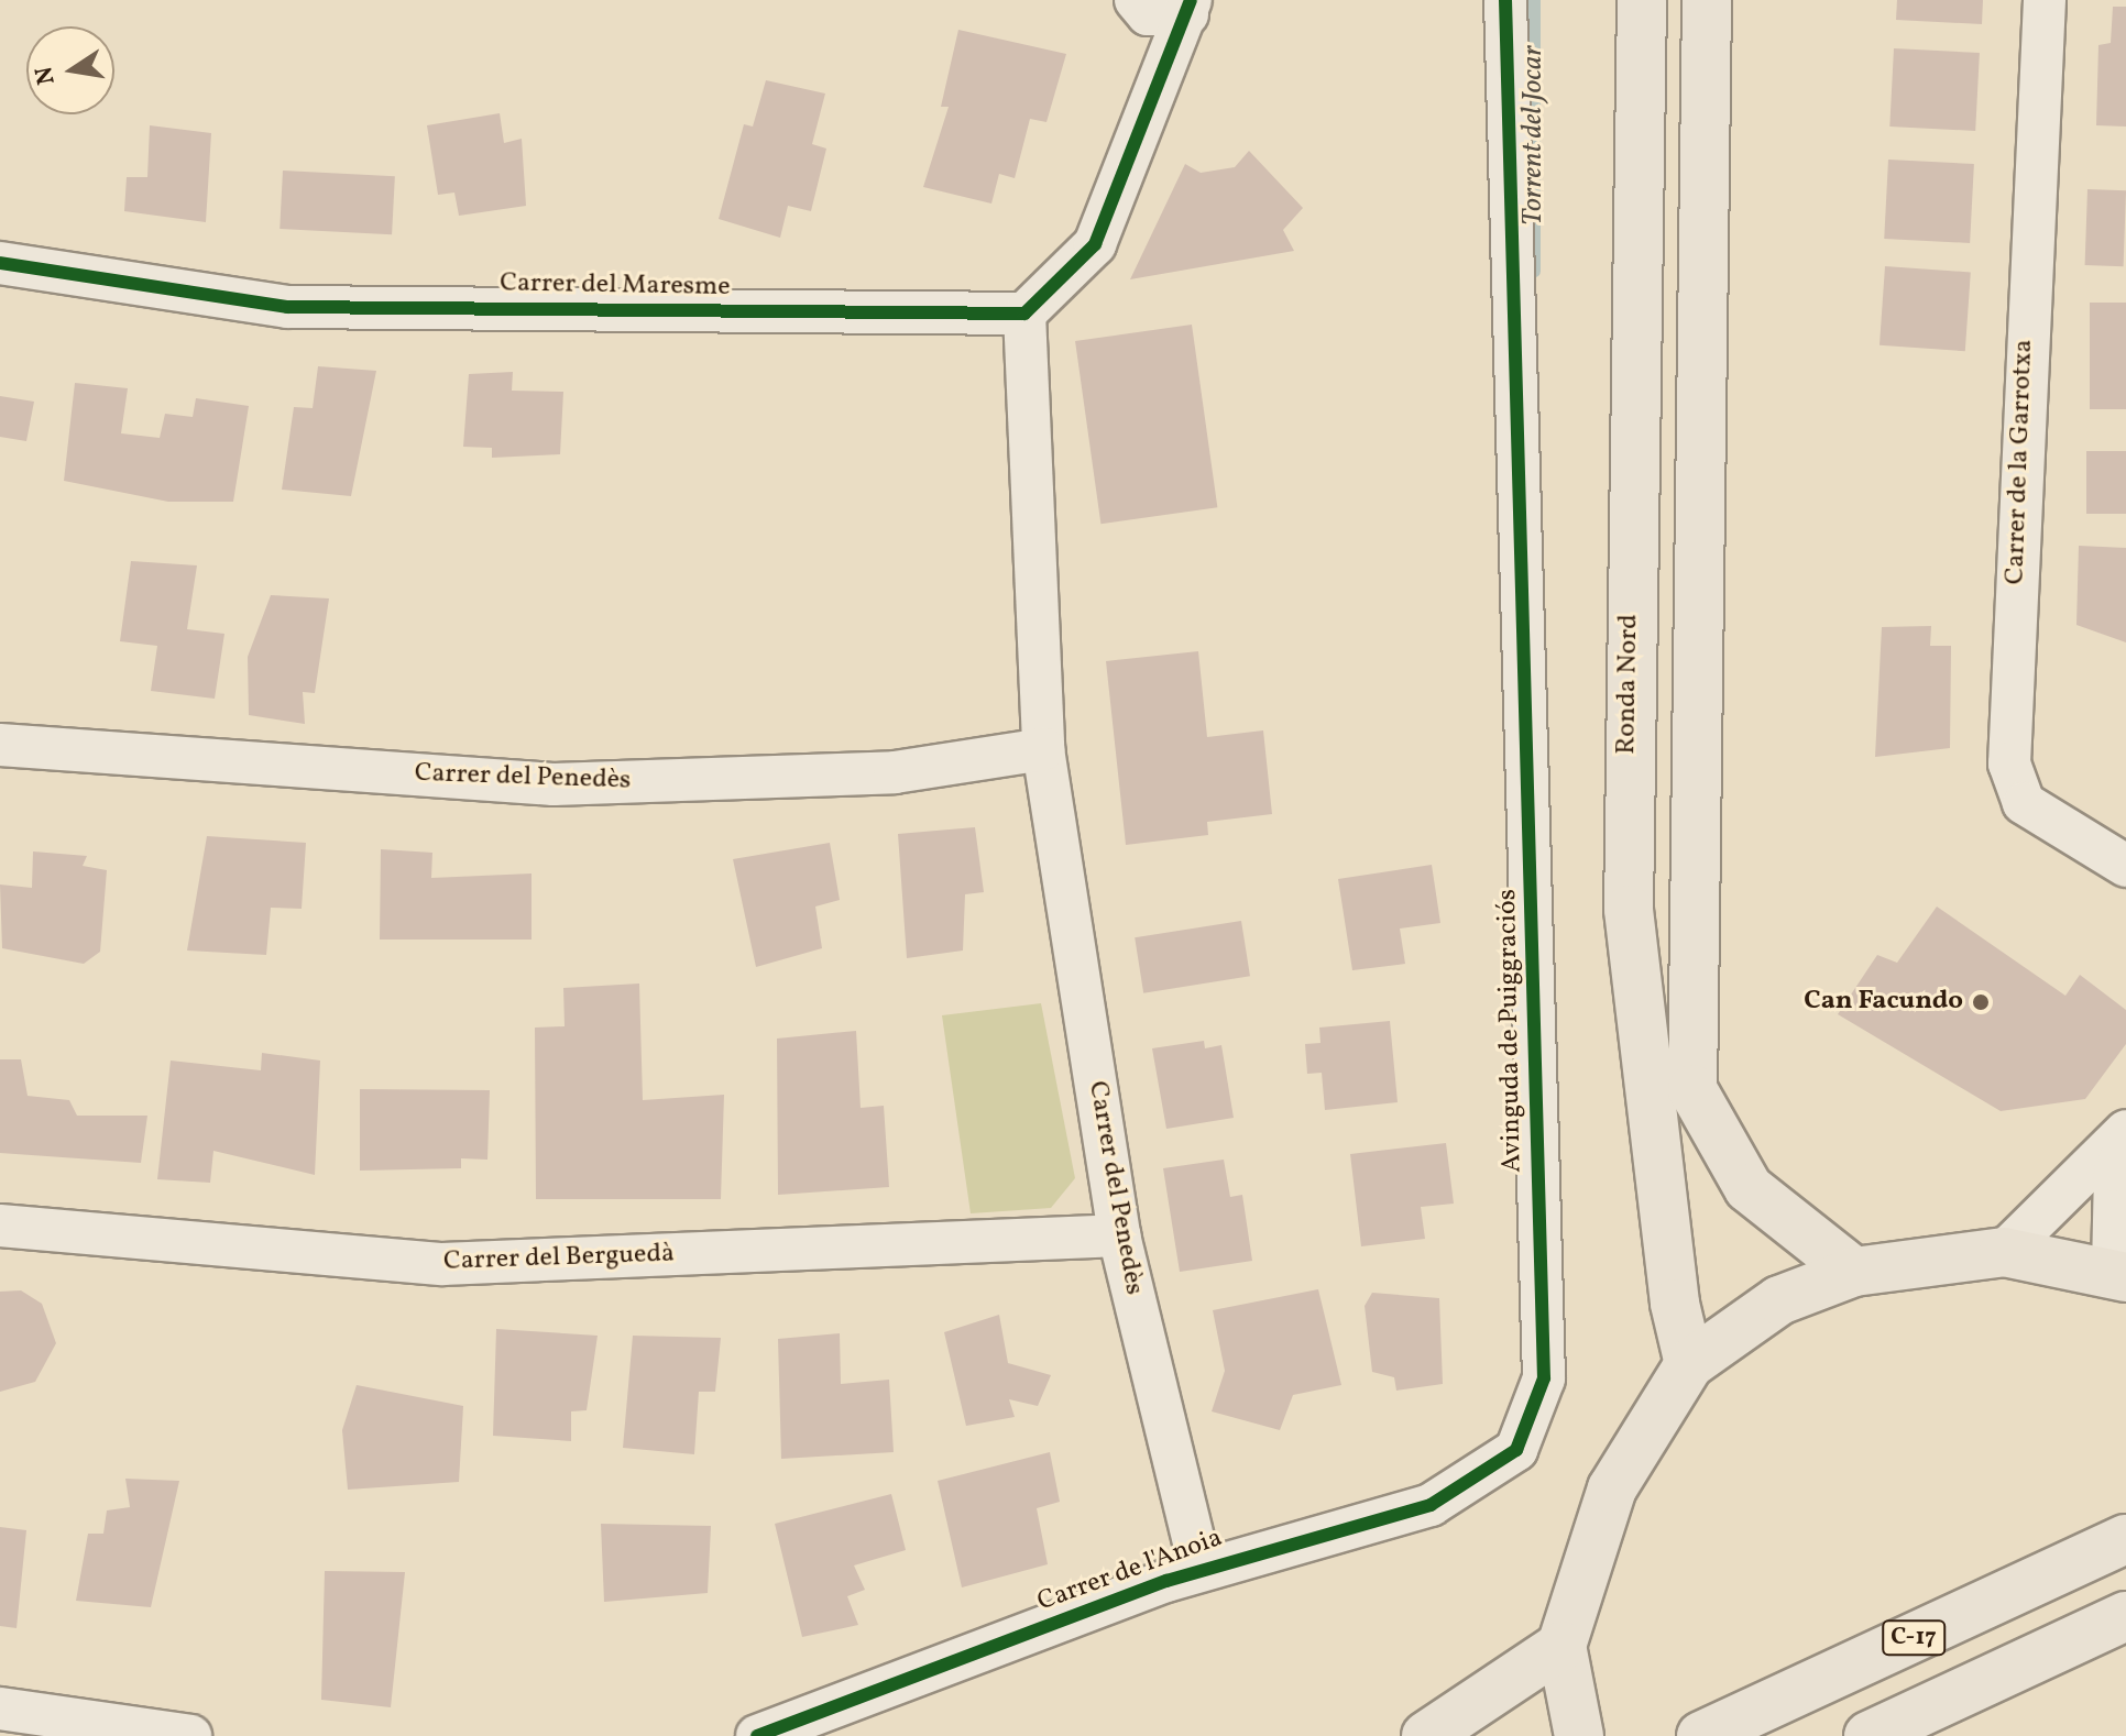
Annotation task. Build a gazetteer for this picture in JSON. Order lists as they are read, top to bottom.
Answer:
{
  "streets": {
    "main road": ["Ronda Nord", "C-17"],
    "street": [
      "Carrer del Maresme",
      "Carrer de la Garrotxa",
      "Carrer del Penedès",
      "Avinguda de Puiggraciós",
      "Carrer del Berguedà",
      "Carrer de l'Anoia"
    ]
  },
  "crossings": [
    ["Carrer del Maresme", "Carrer del Penedès"],
    ["Carrer del Penedès", "Carrer del Berguedà"],
    ["Carrer del Penedès", "Carrer de l'Anoia"],
    ["Avinguda de Puiggraciós", "Carrer de l'Anoia"]
  ],
  "water": ["Torrent del Jocar"],
  "places": ["Can Facundo"],
  "north": "left"
}
